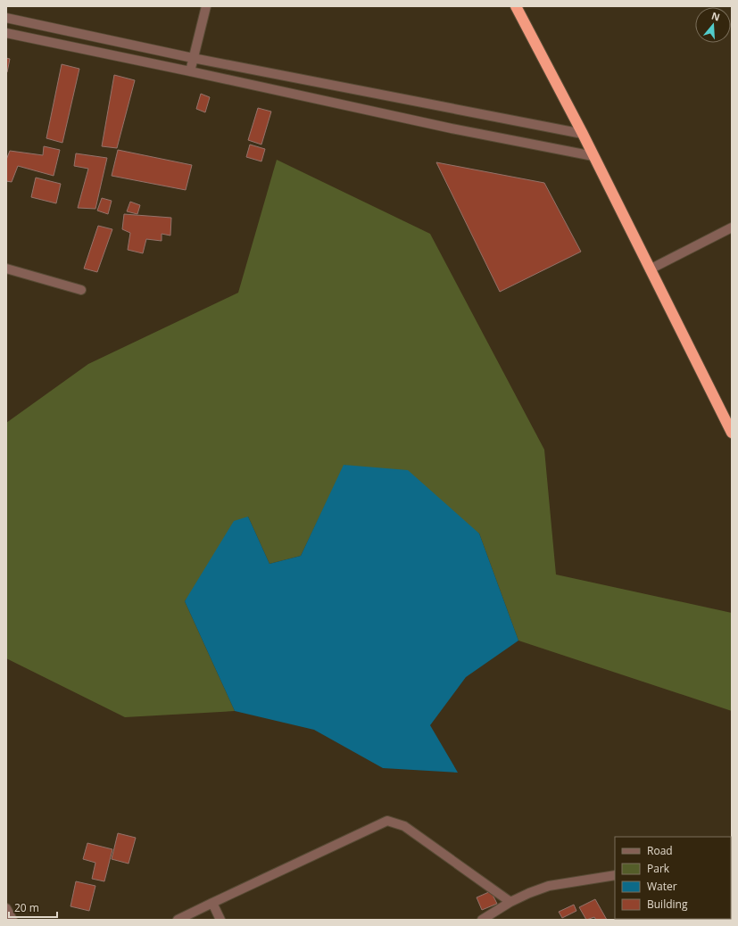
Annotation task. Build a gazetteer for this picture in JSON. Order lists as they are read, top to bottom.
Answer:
{
  "legend": [
    "Road",
    "Park",
    "Water",
    "Building"
  ],
  "scale_bar": "20 m",
  "north": "top"
}
